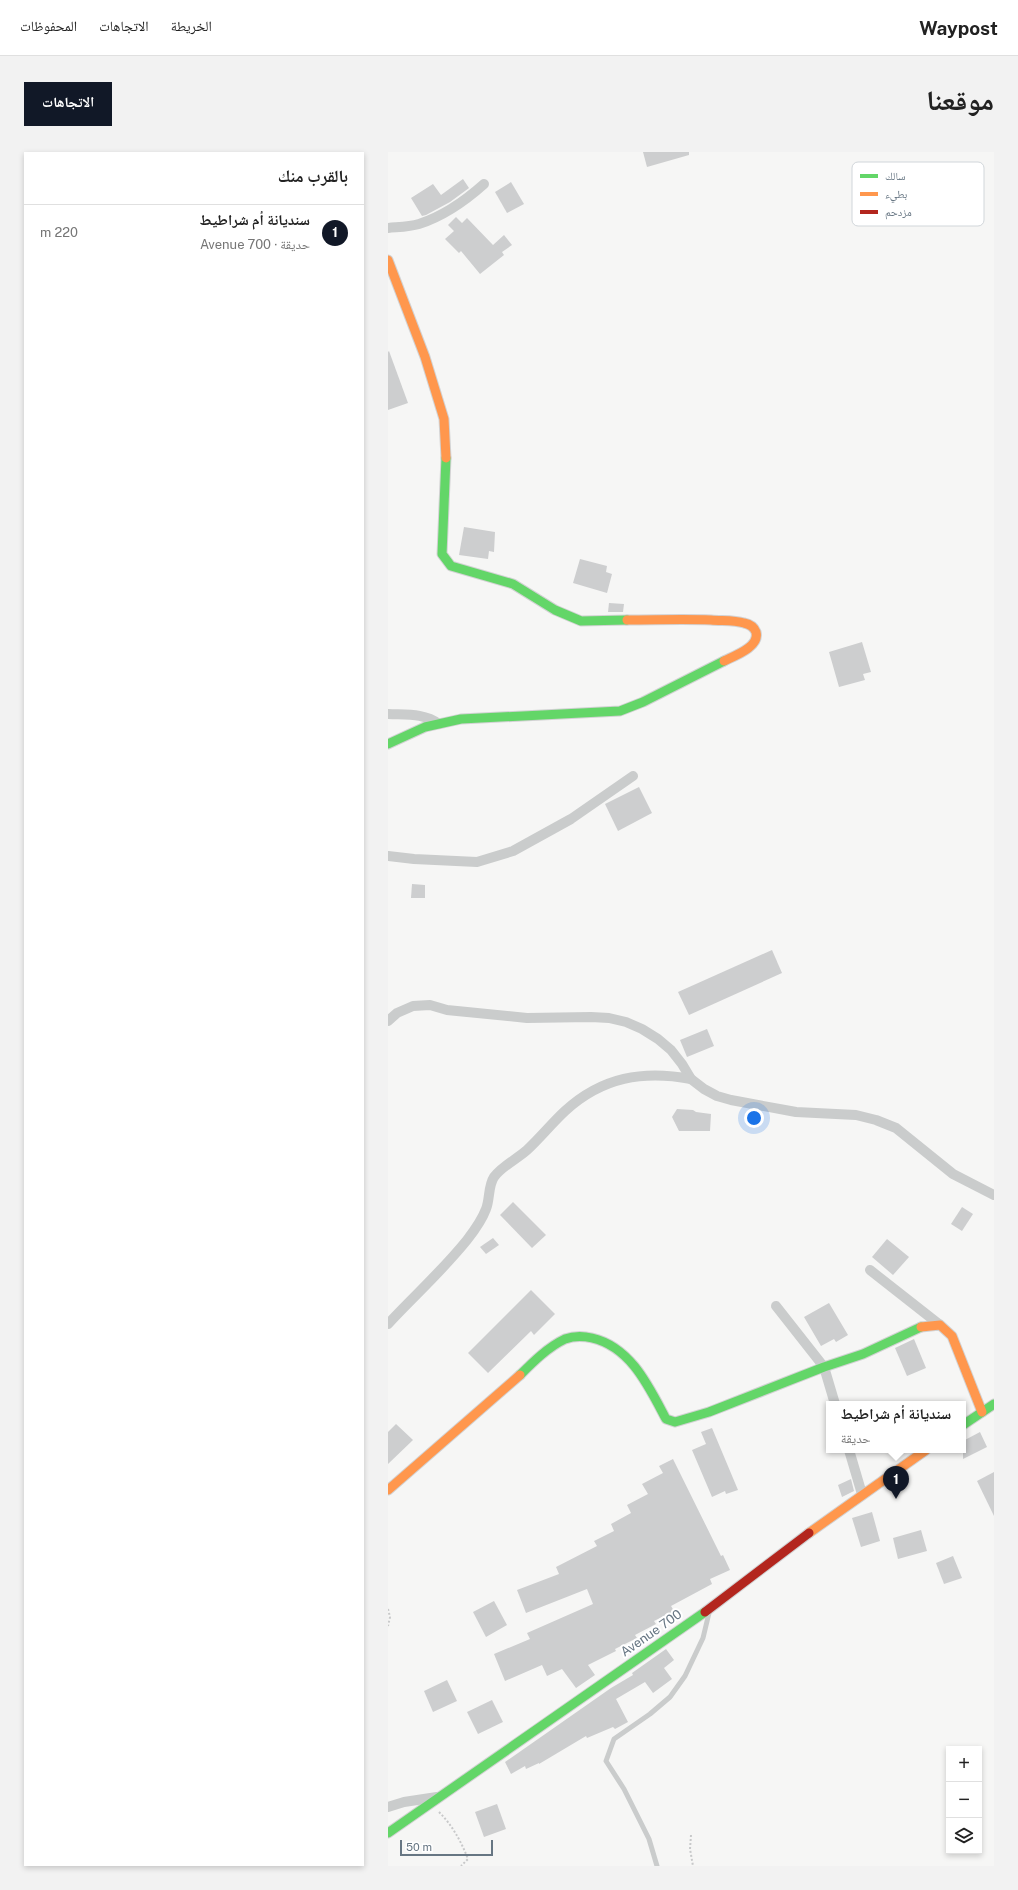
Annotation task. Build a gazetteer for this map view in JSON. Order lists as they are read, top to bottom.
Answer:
{
  "streets": {
    "street": ["Avenue 700"]
  },
  "legend": ["سالك", "بطيء", "مزدحم"],
  "scale_bar": "50 m",
  "page": {
    "header": "Waypost",
    "nav": ["الخريطة", "الاتجاهات", "المحفوظات"],
    "title": "موقعنا",
    "buttons": "الاتجاهات",
    "heading": "بالقرب منك",
    "list": [
      {
        "mark": "1",
        "name": "سنديانة أم شراطيط",
        "note": "حديقة · Avenue 700",
        "value": "220 m"
      }
    ],
    "popup": ["سنديانة أم شراطيط", "حديقة"],
    "pins": "1",
    "map_buttons": ["+", "−"],
    "scale": "50 m"
  }
}
